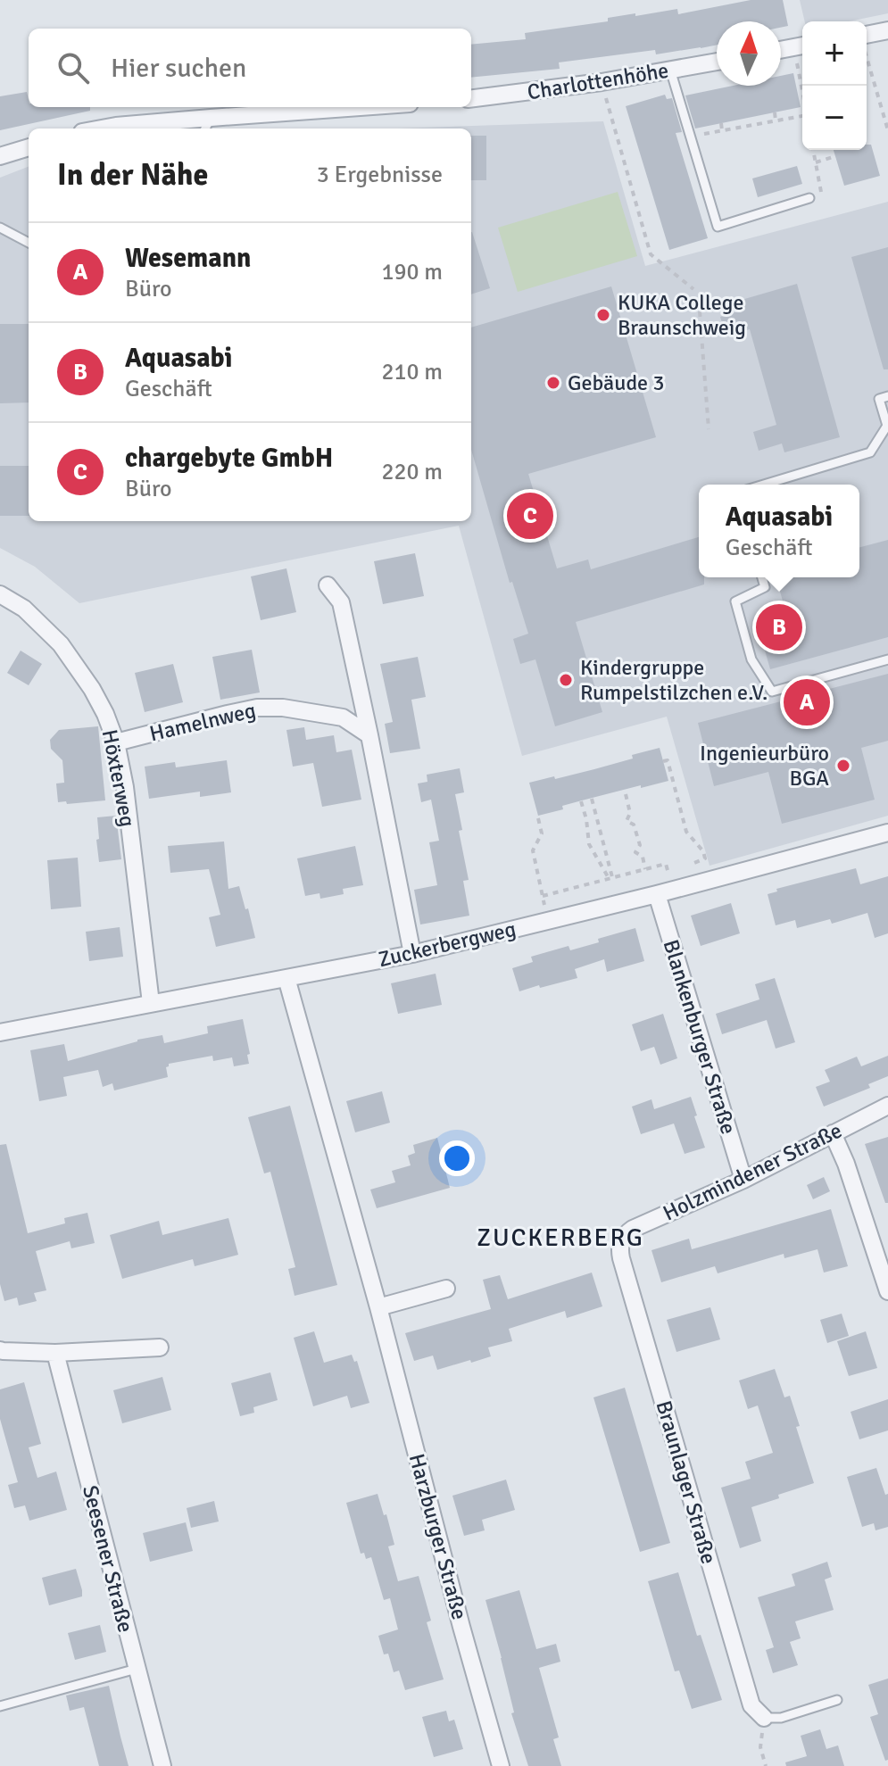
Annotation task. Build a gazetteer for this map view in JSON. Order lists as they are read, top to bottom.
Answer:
{
  "streets": {
    "street": [
      "Charlottenhöhe",
      "Hamelnweg",
      "Höxterweg",
      "Zuckerbergweg",
      "Blankenburger Straße",
      "Holzmindener Straße",
      "Braunlager Straße",
      "Harzburger Straße",
      "Seesener Straße"
    ]
  },
  "crossings": [
    ["Hamelnweg", "Höxterweg"],
    ["Höxterweg", "Zuckerbergweg"],
    ["Zuckerbergweg", "Blankenburger Straße"],
    ["Zuckerbergweg", "Harzburger Straße"],
    ["Blankenburger Straße", "Holzmindener Straße"],
    ["Holzmindener Straße", "Braunlager Straße"]
  ],
  "districts": ["ZUCKERBERG"],
  "places": [
    "KUKA College Braunschweig",
    "Gebäude 3",
    "Kindergruppe Rumpelstilzchen e.V.",
    "Ingenieurbüro BGA"
  ],
  "north": "top",
  "page": {
    "map_buttons": ["+", "−"],
    "search": "Hier suchen",
    "heading": ["In der Nähe", "3 Ergebnisse"],
    "list": [
      {
        "mark": "A",
        "name": "Wesemann",
        "note": "Büro",
        "value": "190 m"
      },
      {
        "mark": "B",
        "name": "Aquasabi",
        "note": "Geschäft",
        "value": "210 m"
      },
      {
        "mark": "C",
        "name": "chargebyte GmbH",
        "note": "Büro",
        "value": "220 m"
      }
    ],
    "popup": ["Aquasabi", "Geschäft"],
    "pins": ["C", "B", "A"]
  }
}
